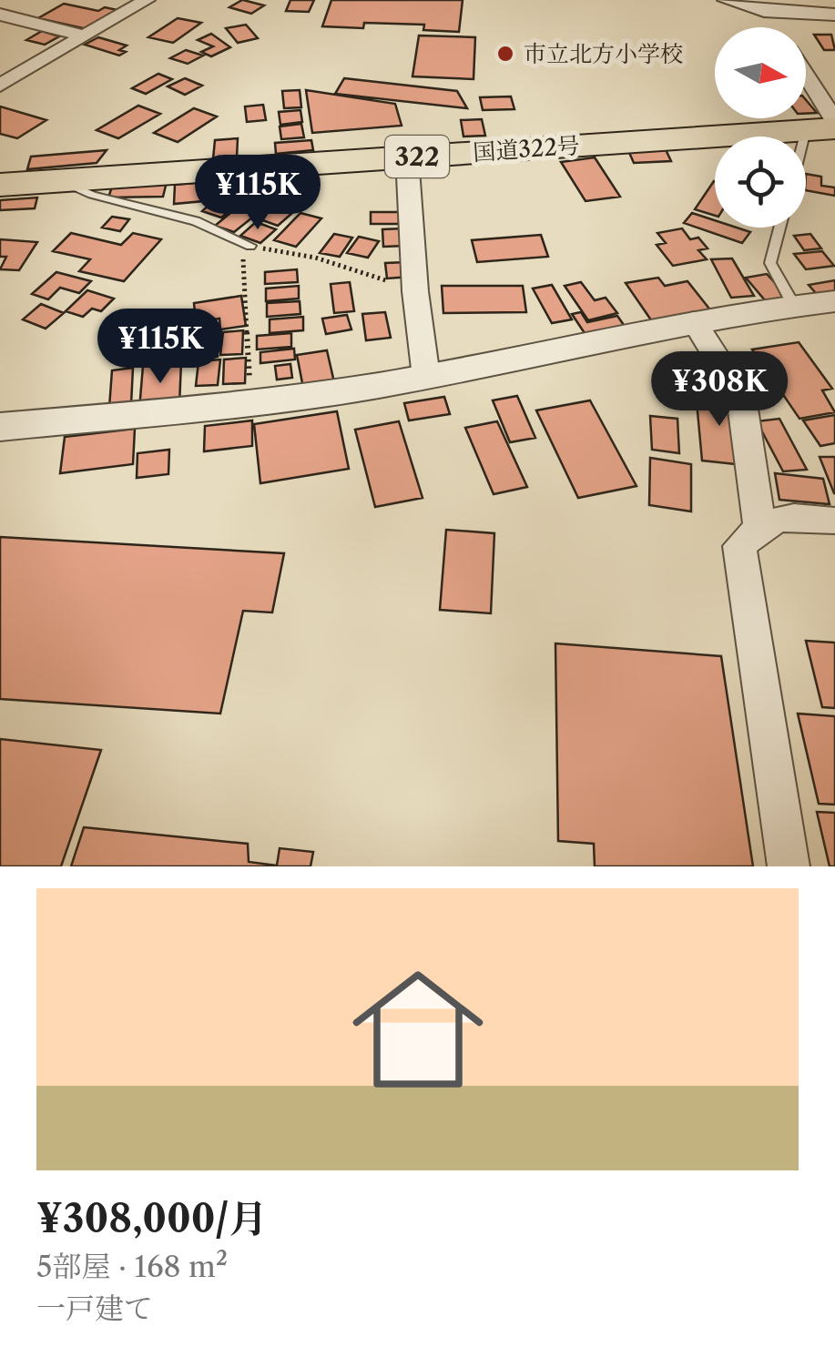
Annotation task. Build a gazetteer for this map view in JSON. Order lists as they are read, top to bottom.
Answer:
{
  "streets": {
    "highway": ["国道322号", "322"]
  },
  "places": ["市立北方小学校"],
  "north": "right",
  "page": {
    "price": ["¥115K", "¥115K", "¥308K"],
    "list": [
      {
        "name": "¥308,000/月",
        "note": "5部屋 · 168 m² · 一戸建て"
      }
    ]
  }
}
